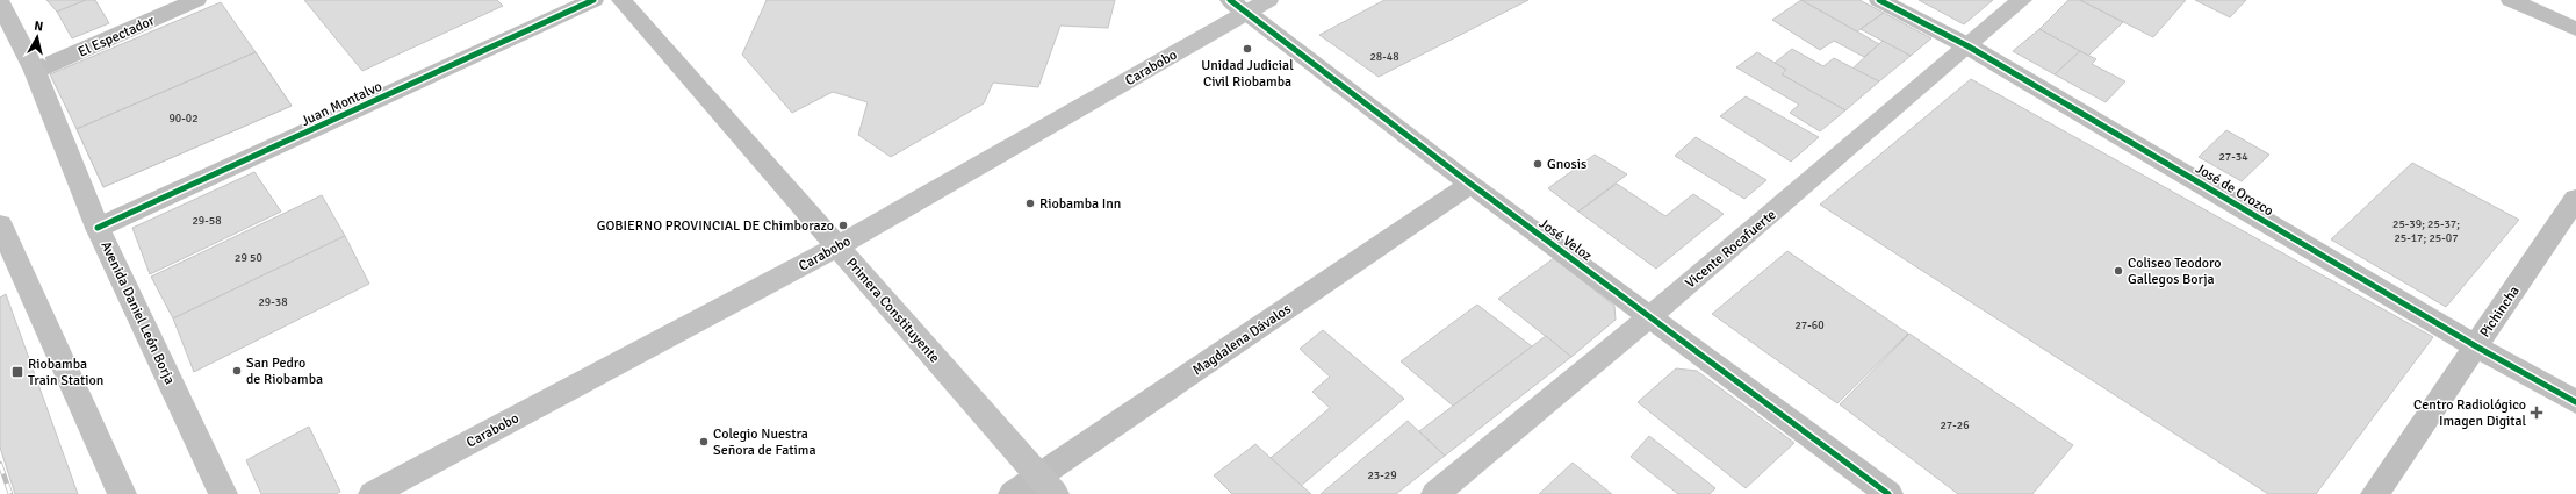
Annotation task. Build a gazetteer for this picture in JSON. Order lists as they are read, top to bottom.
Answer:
{
  "streets": {
    "main road": [
      "Carabobo",
      "Vicente Rocafuerte",
      "Primera Constituyente",
      "Avenida Daniel León Borja"
    ],
    "street": [
      "El Espectador",
      "Juan Montalvo",
      "José de Orozco",
      "José Veloz",
      "Pichincha",
      "Magdalena Dávalos"
    ]
  },
  "crossings": [
    ["El Espectador", "Avenida Daniel León Borja"],
    ["Carabobo", "José Veloz"],
    ["Carabobo", "Primera Constituyente"],
    ["Juan Montalvo", "Avenida Daniel León Borja"],
    ["José de Orozco", "Vicente Rocafuerte"],
    ["José de Orozco", "Pichincha"],
    ["José Veloz", "Vicente Rocafuerte"],
    ["José Veloz", "Magdalena Dávalos"],
    ["Primera Constituyente", "Magdalena Dávalos"]
  ],
  "places": {
    "other": [
      "Unidad Judicial Civil Riobamba",
      "Gnosis",
      "Riobamba Inn",
      "GOBIERNO PROVINCIAL DE Chimborazo",
      "Coliseo Teodoro Gallegos Borja",
      "San Pedro de Riobamba",
      "Colegio Nuestra Señora de Fatima"
    ],
    "transit": ["Riobamba Train Station"],
    "health": ["Centro Radiológico Imagen Digital"]
  },
  "house_numbers": [
    "28-48",
    "90-02",
    "27-34",
    "29-58",
    "25-39; 25-37; 25-17; 25-07",
    "29 50",
    "29-38",
    "27-60",
    "27-26",
    "23-29"
  ],
  "north": "top"
}
